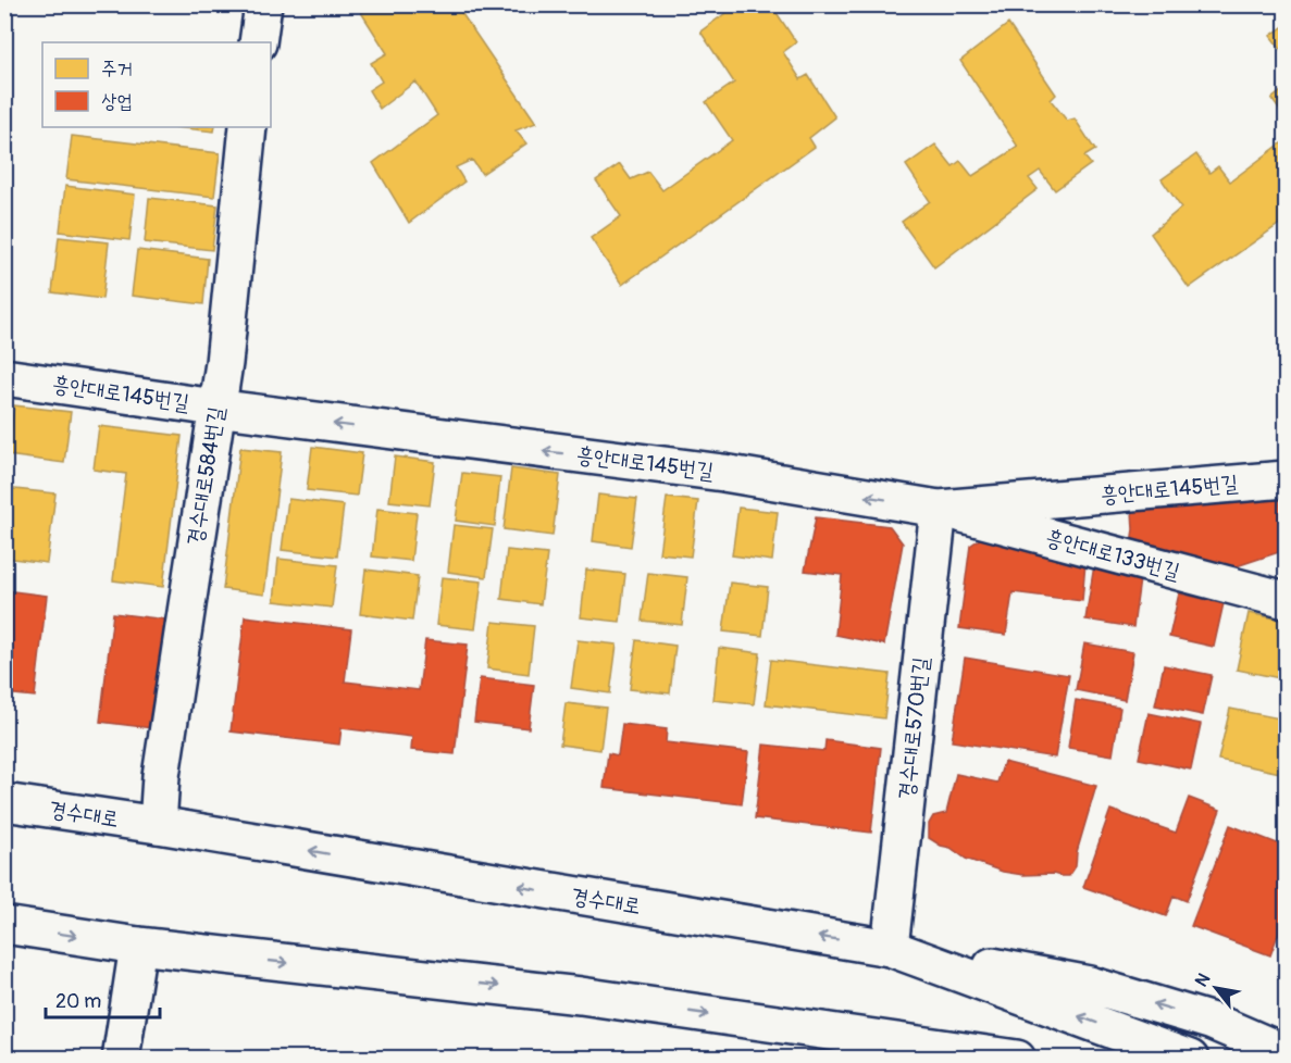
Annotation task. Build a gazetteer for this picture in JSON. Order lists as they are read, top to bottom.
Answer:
{
  "streets": {
    "street": [
      "흥안대로145번길",
      "경수대로584번길",
      "흥안대로133번길",
      "경수대로570번길",
      "경수대로"
    ]
  },
  "crossings": [
    ["흥안대로145번길", "경수대로584번길"],
    ["흥안대로145번길", "흥안대로133번길"],
    ["흥안대로145번길", "경수대로570번길"],
    ["경수대로584번길", "경수대로"],
    ["흥안대로133번길", "경수대로570번길"],
    ["경수대로570번길", "경수대로"]
  ],
  "one_way": ["흥안대로145번길"],
  "legend": ["주거", "상업"],
  "scale_bar": "20 m",
  "north": "top left"
}
